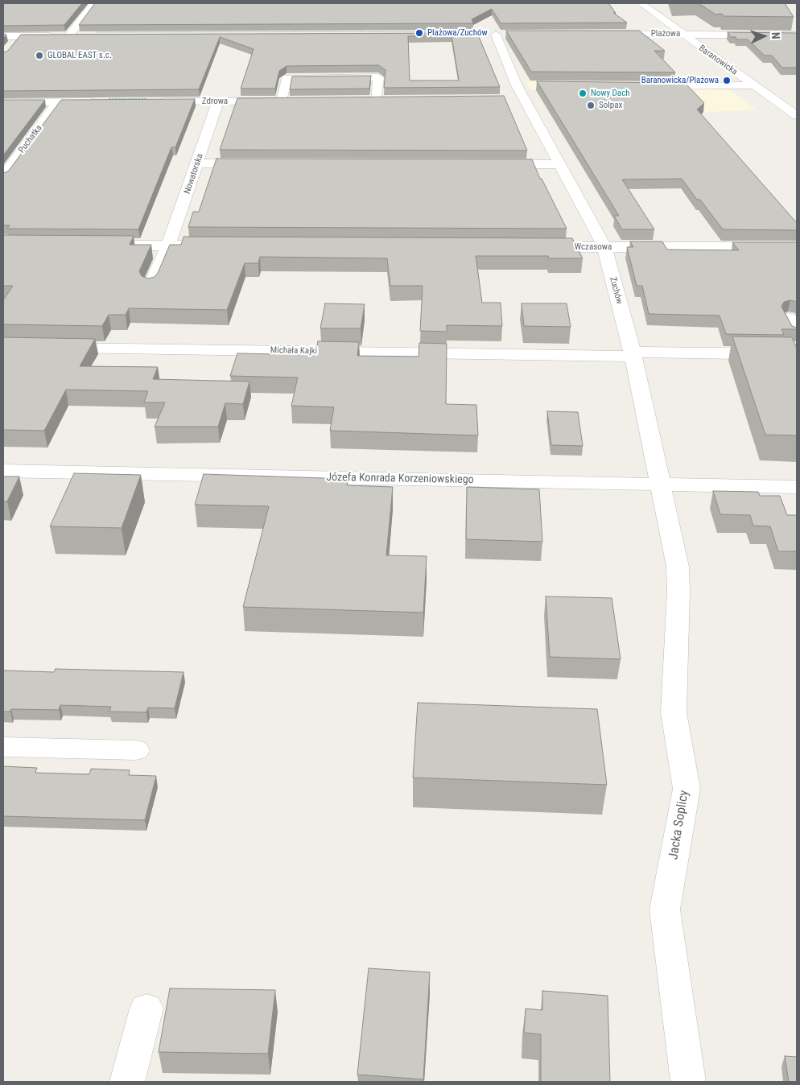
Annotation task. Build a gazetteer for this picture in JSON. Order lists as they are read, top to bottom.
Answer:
{
  "streets": {
    "street": [
      "Plażowa",
      "Baranowicka",
      "Zdrowa",
      "Puchatka",
      "Nowatorska",
      "Wczasowa",
      "Zuchów",
      "Michała Kajki",
      "Józefa Konrada Korzeniowskiego",
      "Jacka Soplicy"
    ]
  },
  "crossings": [
    ["Plażowa", "Baranowicka"],
    ["Zdrowa", "Nowatorska"],
    ["Wczasowa", "Zuchów"],
    ["Zuchów", "Michała Kajki"],
    ["Zuchów", "Józefa Konrada Korzeniowskiego"],
    ["Zuchów", "Jacka Soplicy"]
  ],
  "places": [
    "Plażowa/Zuchów",
    "GLOBAL EAST s.c.",
    "Baranowicka/Plażowa",
    "Nowy Dach",
    "Solpax"
  ],
  "north": "right"
}
